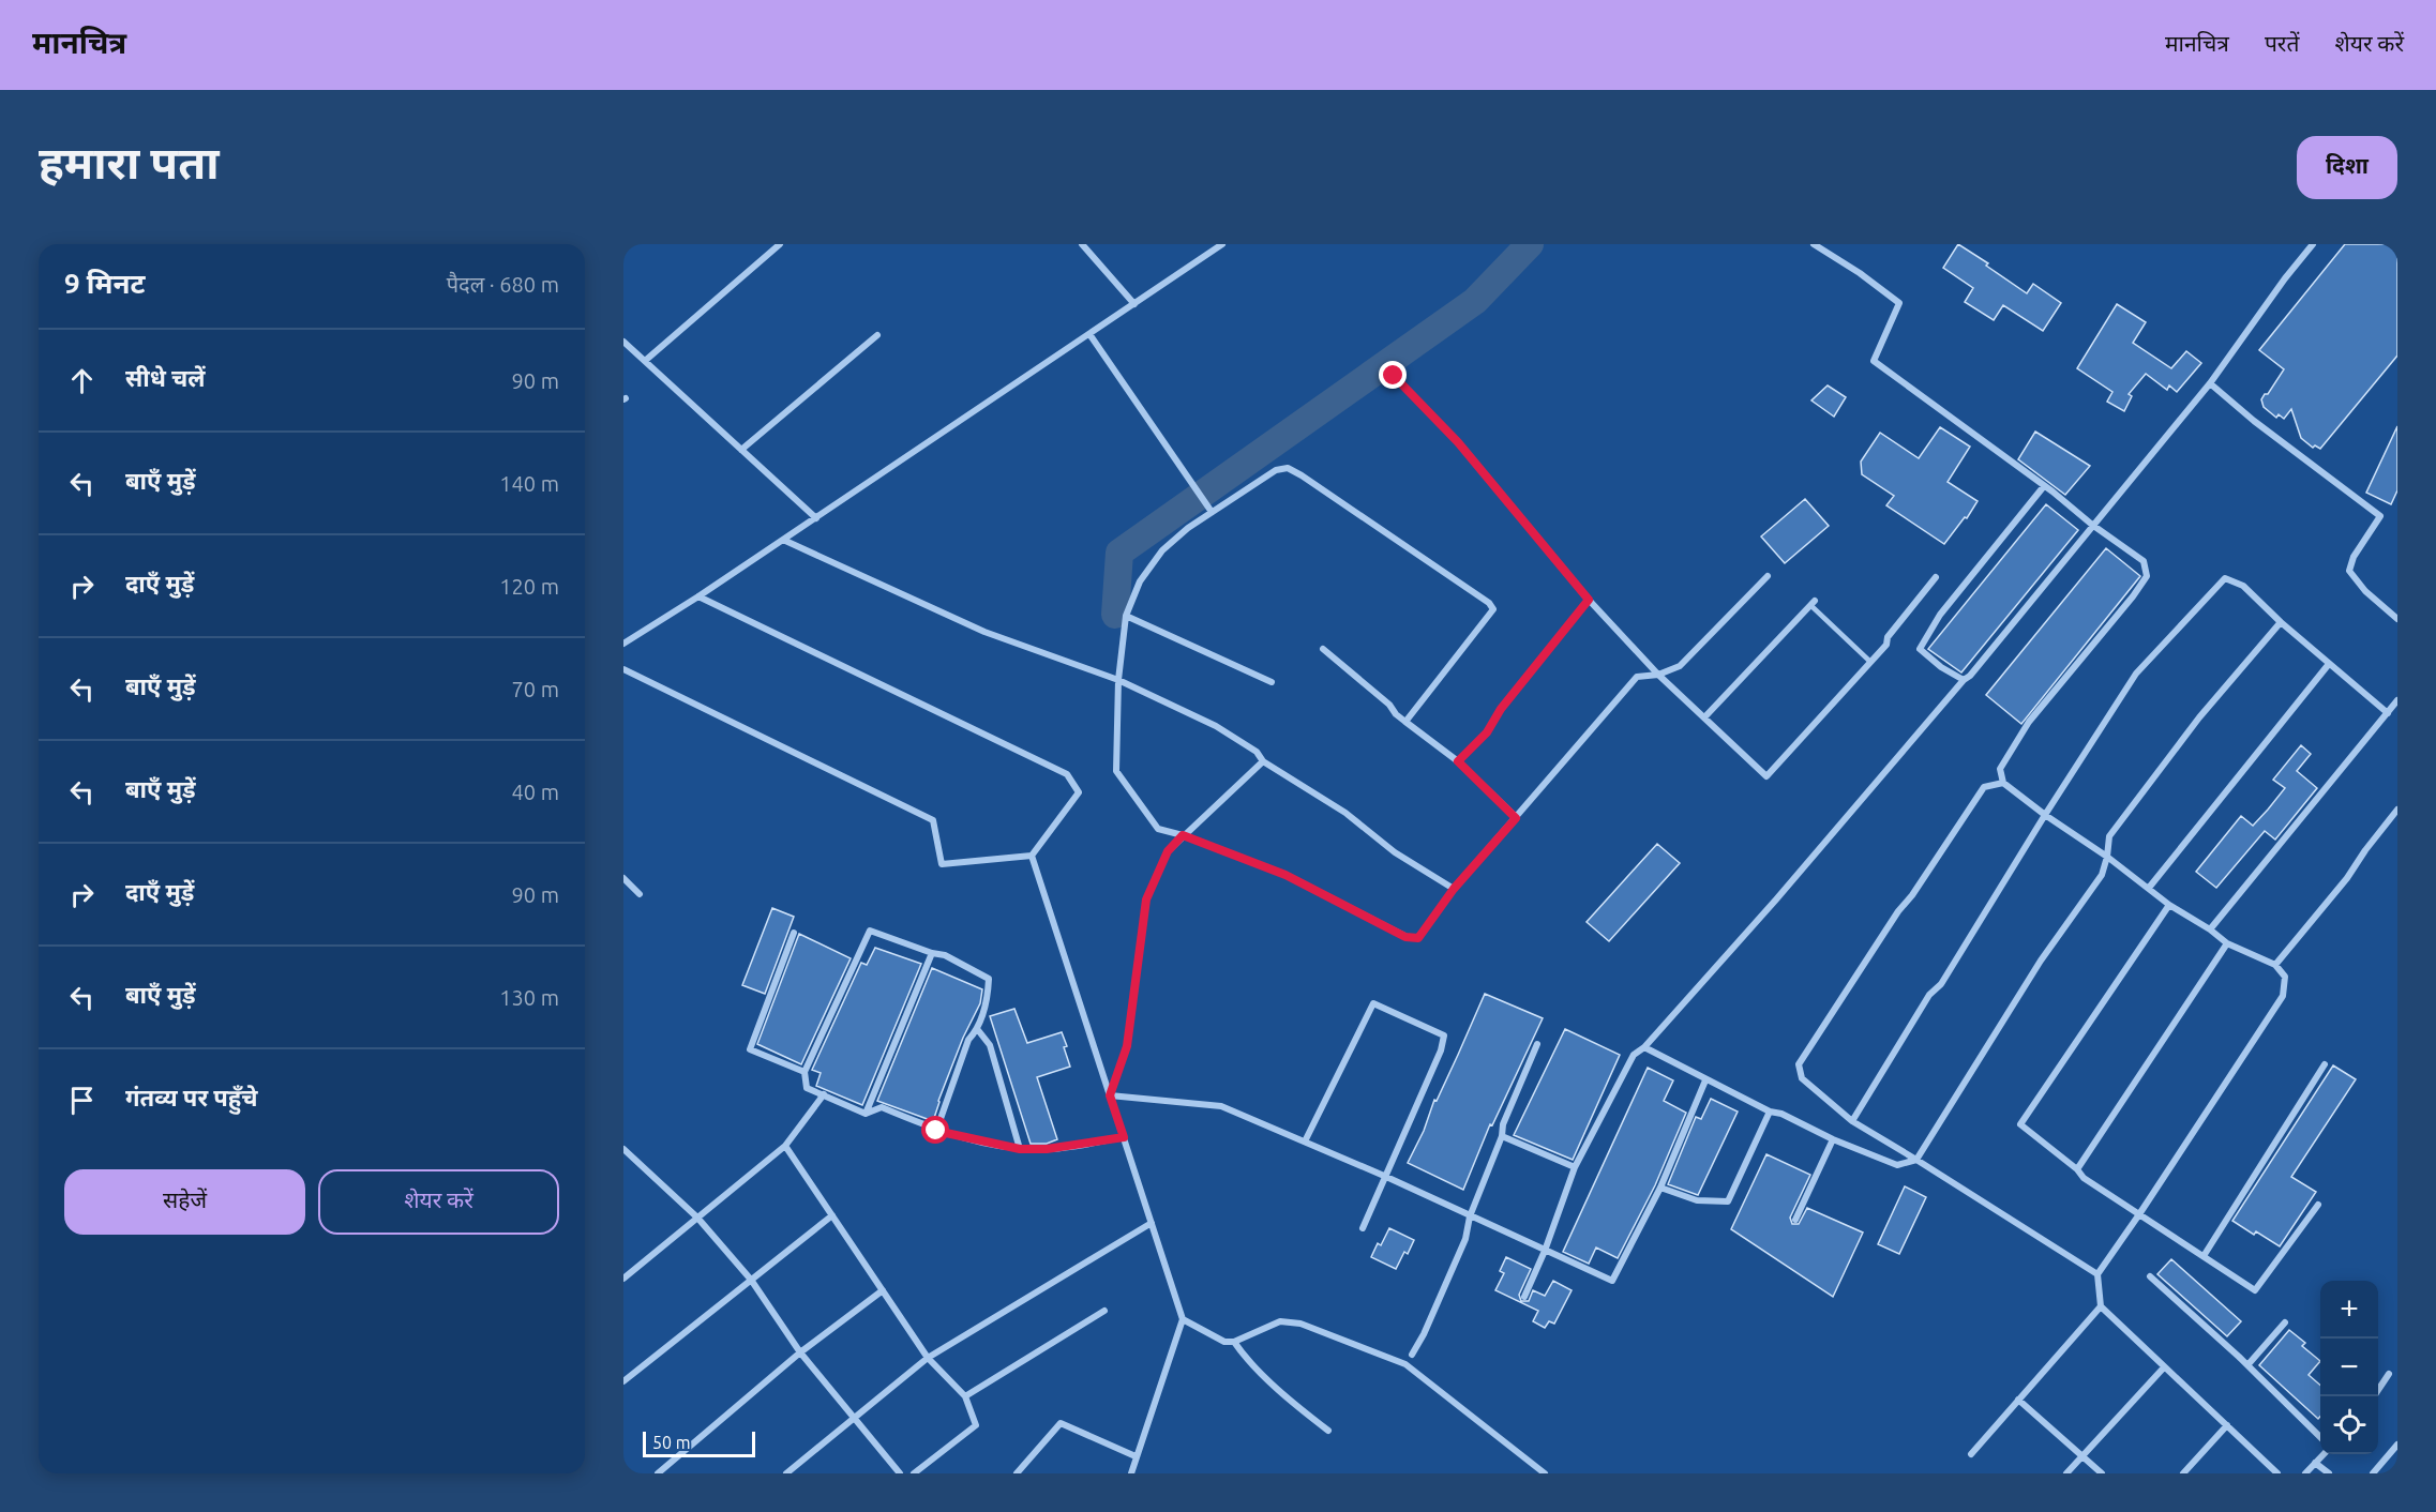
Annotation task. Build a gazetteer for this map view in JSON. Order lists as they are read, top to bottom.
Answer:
{
  "scale_bar": "50 m",
  "page": {
    "header": "मानचित्र",
    "nav": ["मानचित्र", "परतें", "शेयर करें"],
    "buttons": [
      "दिशा",
      ["सहेजें", "शेयर करें"]
    ],
    "title": "हमारा पता",
    "heading": ["9 मिनट", "पैदल · 680 m"],
    "list": [
      ["सीधे चलें", "90 m"],
      ["बाएँ मुड़ें", "140 m"],
      ["दाएँ मुड़ें", "120 m"],
      ["बाएँ मुड़ें", "70 m"],
      ["बाएँ मुड़ें", "40 m"],
      ["दाएँ मुड़ें", "90 m"],
      ["बाएँ मुड़ें", "130 m"],
      "गंतव्य पर पहुँचे"
    ],
    "map_buttons": ["+", "−"],
    "scale": "50 m"
  }
}
